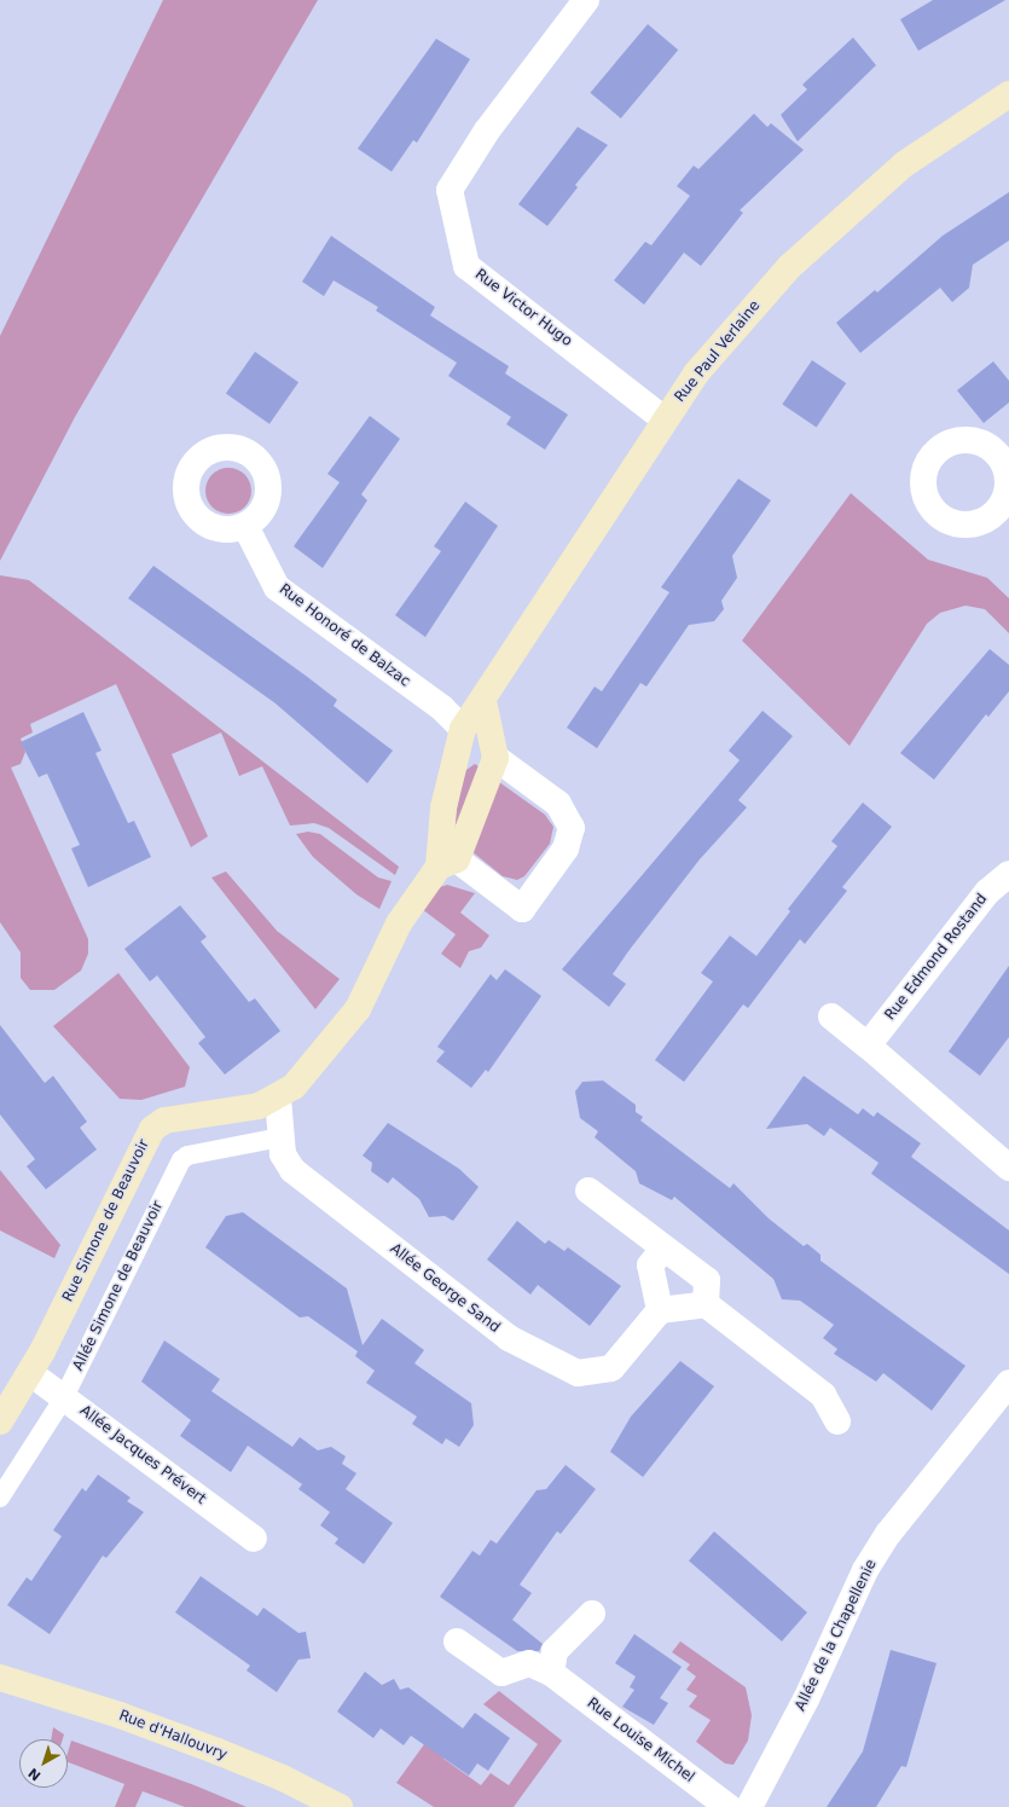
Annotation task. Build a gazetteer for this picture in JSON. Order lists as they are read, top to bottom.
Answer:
{
  "streets": {
    "street": [
      "Rue Victor Hugo",
      "Rue Paul Verlaine",
      "Rue Honoré de Balzac",
      "Rue Edmond Rostand",
      "Rue Simone de Beauvoir",
      "Allée George Sand",
      "Allée Jacques Prévert",
      "Allée de la Chapellenie",
      "Rue d'Hallouvry",
      "Rue Louise Michel"
    ],
    "lane": ["Allée Simone de Beauvoir"]
  },
  "crossings": [
    ["Rue Victor Hugo", "Rue Paul Verlaine"],
    ["Rue Paul Verlaine", "Rue Honoré de Balzac"],
    ["Rue Paul Verlaine", "Rue Simone de Beauvoir"],
    ["Rue Simone de Beauvoir", "Allée George Sand"],
    ["Rue Simone de Beauvoir", "Allée Jacques Prévert"],
    ["Allée Simone de Beauvoir", "Allée George Sand"],
    ["Allée Simone de Beauvoir", "Allée Jacques Prévert"]
  ],
  "north": "bottom left"
}
